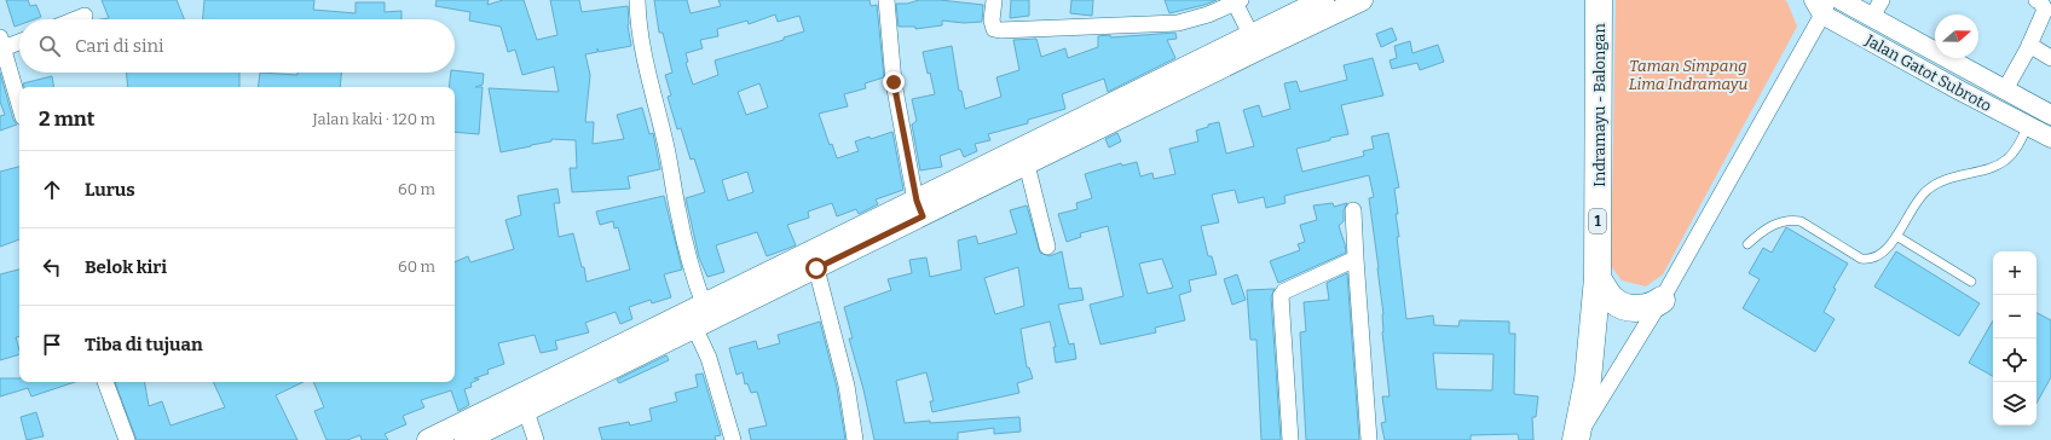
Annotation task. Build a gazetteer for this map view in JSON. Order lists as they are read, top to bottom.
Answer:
{
  "streets": {
    "highway": ["Indramayu - Balongan", "1"],
    "street": ["Jalan Gatot Subroto"]
  },
  "parks": ["Taman Simpang Lima Indramayu"],
  "north": "right",
  "page": {
    "search": "Cari di sini",
    "heading": ["2 mnt", "Jalan kaki · 120 m"],
    "list": [
      ["Lurus", "60 m"],
      ["Belok kiri", "60 m"],
      "Tiba di tujuan"
    ],
    "map_buttons": ["+", "−"]
  }
}
